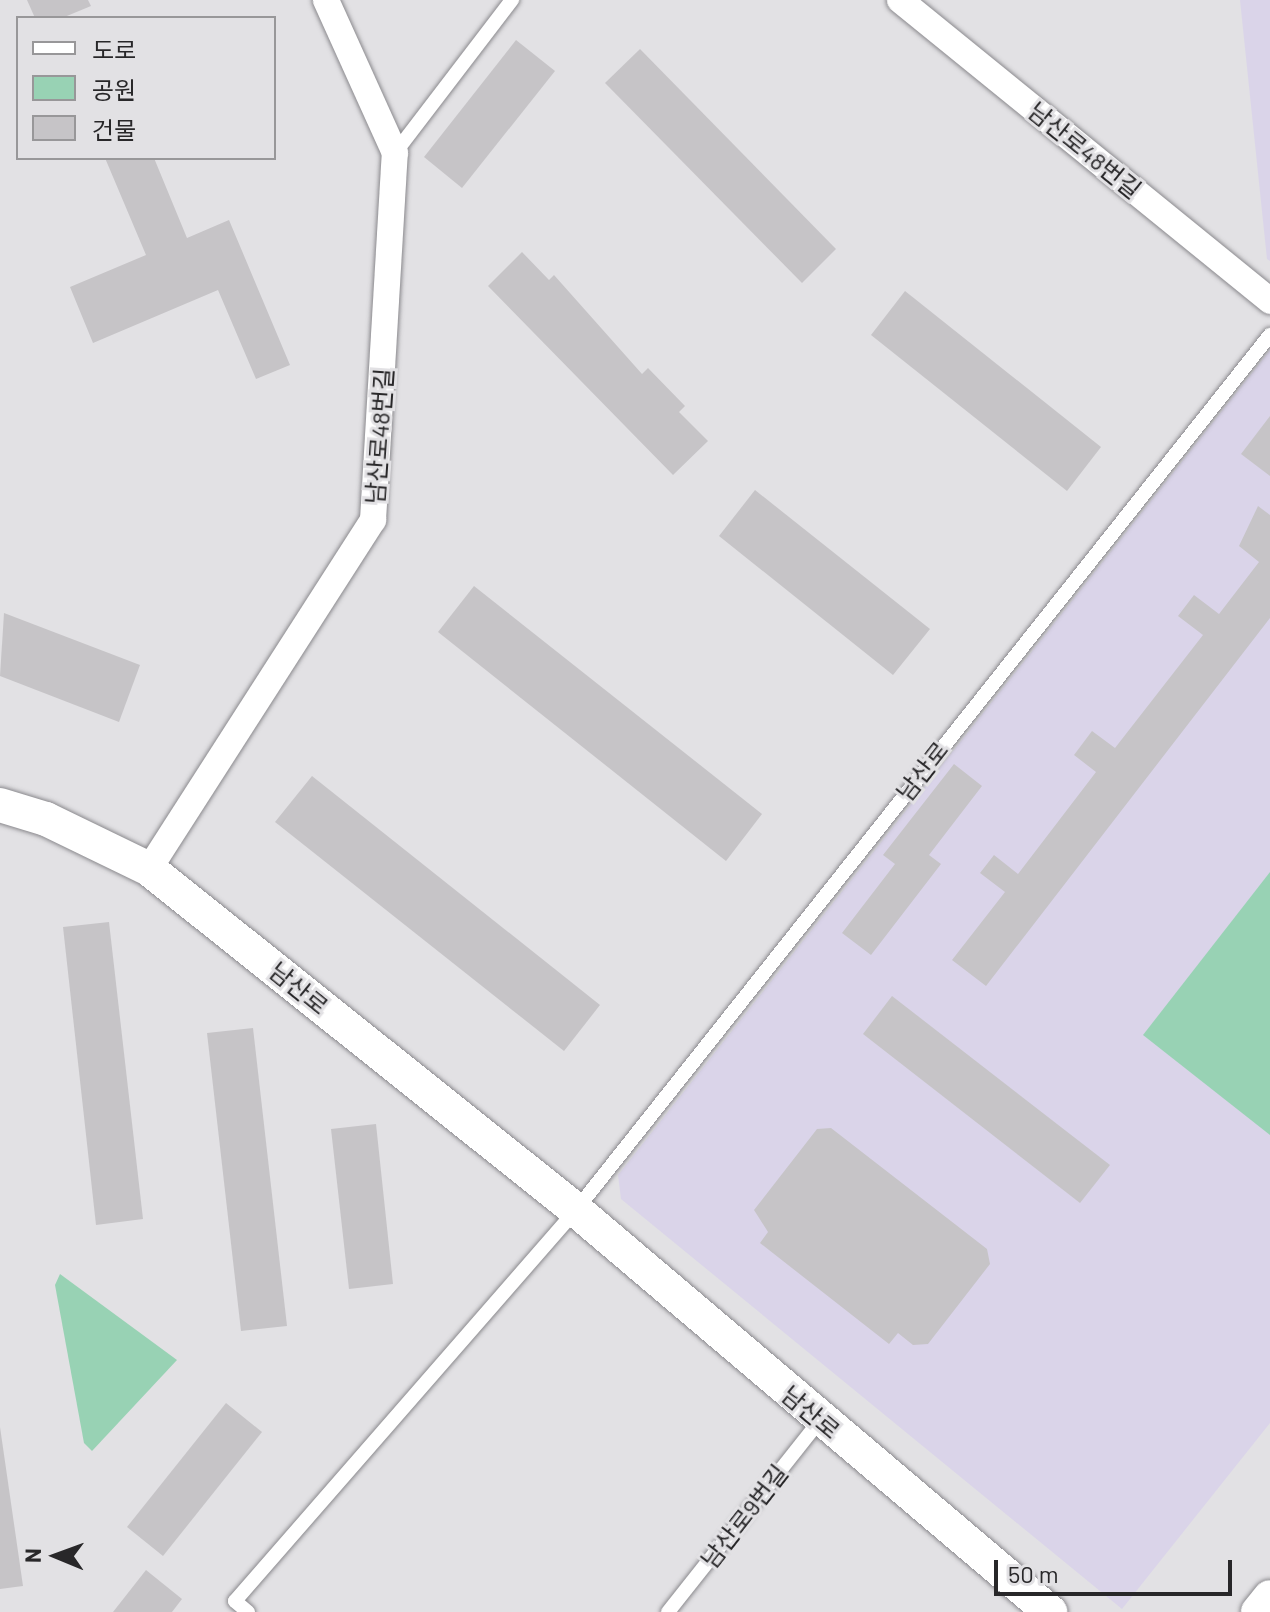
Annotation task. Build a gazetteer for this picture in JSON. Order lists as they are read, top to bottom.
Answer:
{
  "streets": {
    "street": ["남산로48번길", "남산로"],
    "lane": ["남산로9번길"]
  },
  "crossings": [
    ["남산로48번길", "남산로"],
    ["남산로", "남산로9번길"]
  ],
  "legend": ["도로", "공원", "건물"],
  "scale_bar": "50 m",
  "north": "left"
}
